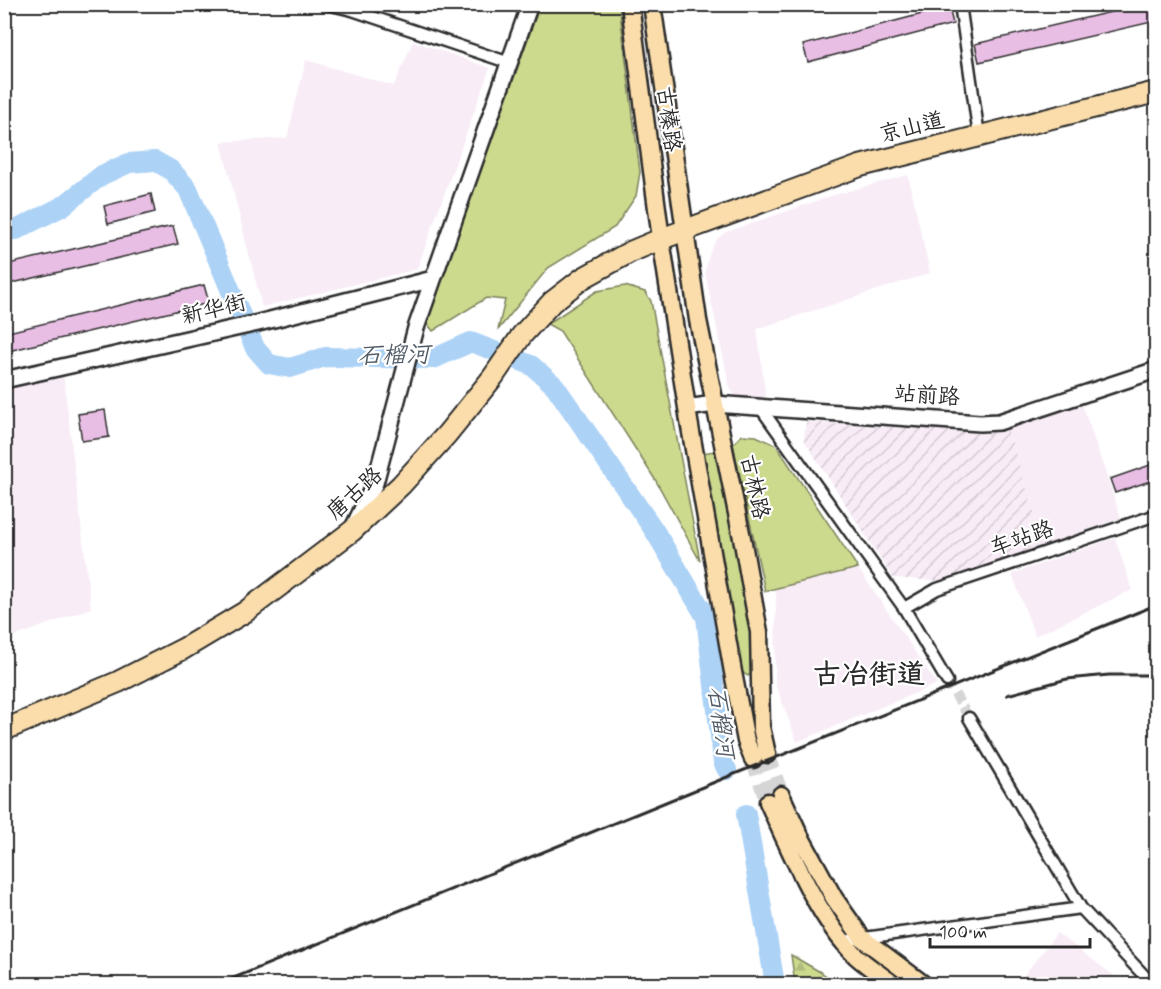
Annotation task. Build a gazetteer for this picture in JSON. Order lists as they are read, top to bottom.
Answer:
{
  "streets": {
    "highway": ["京山道", "唐古路"],
    "main road": ["古榛路", "古林路"],
    "street": ["新华街", "站前路", "车站路"]
  },
  "crossings": [
    ["古榛路", "京山道"],
    ["古榛路", "古林路"],
    ["古榛路", "唐古路"],
    ["京山道", "古林路"],
    ["京山道", "唐古路"],
    ["站前路", "古林路"],
    ["古林路", "唐古路"]
  ],
  "districts": ["古冶街道"],
  "water": ["石榴河"],
  "scale_bar": "100 m"
}
